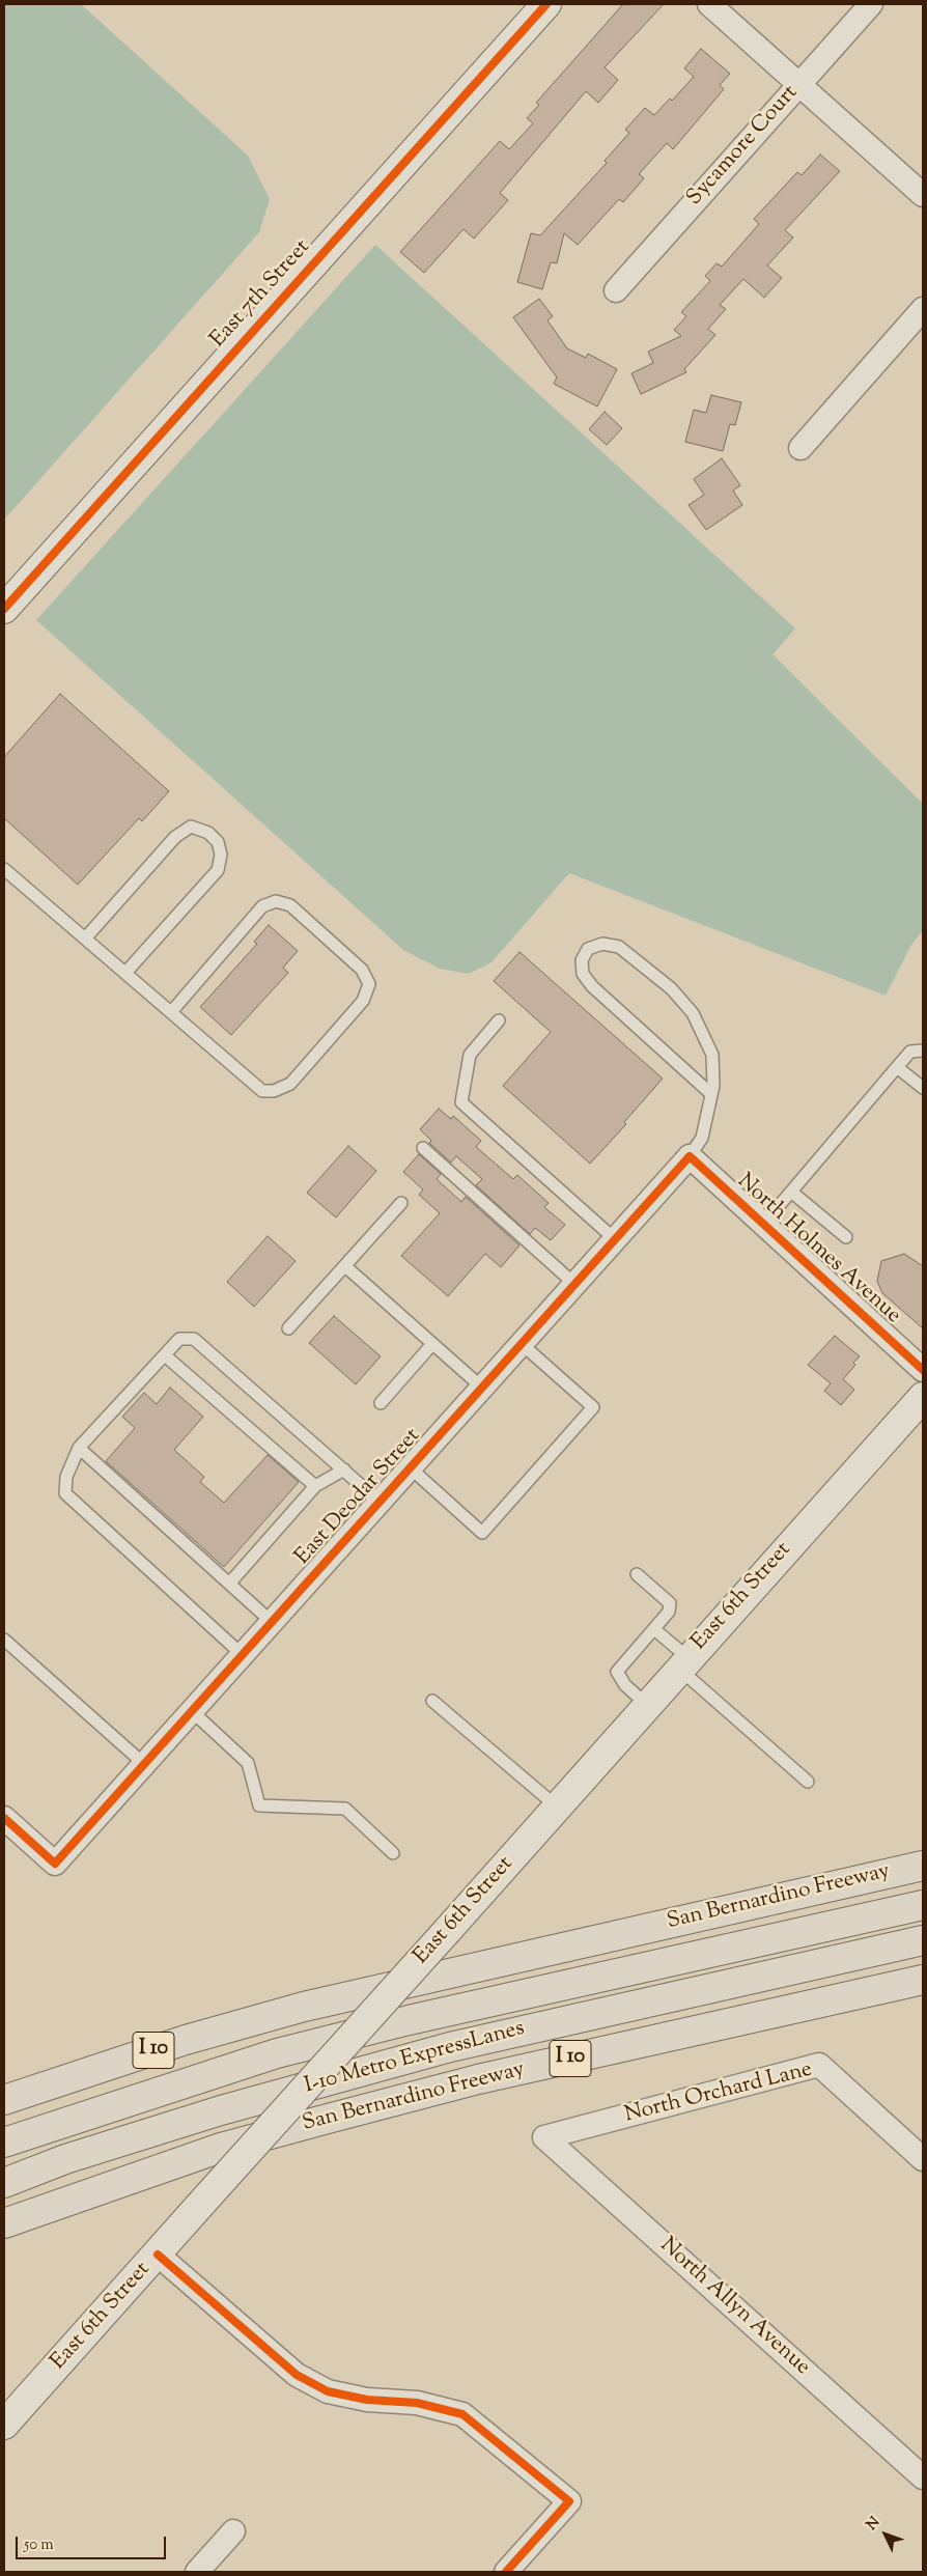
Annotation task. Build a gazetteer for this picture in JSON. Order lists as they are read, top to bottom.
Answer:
{
  "streets": {
    "highway": ["San Bernardino Freeway", "I 10", "I-10 Metro ExpressLanes"],
    "main road": ["East 7th Street", "East 6th Street"],
    "street": [
      "Sycamore Court",
      "North Holmes Avenue",
      "East Deodar Street",
      "North Orchard Lane",
      "North Allyn Avenue"
    ]
  },
  "crossings": [
    ["North Holmes Avenue", "East Deodar Street"],
    ["North Orchard Lane", "North Allyn Avenue"]
  ],
  "scale_bar": "50 m",
  "north": "top left"
}
